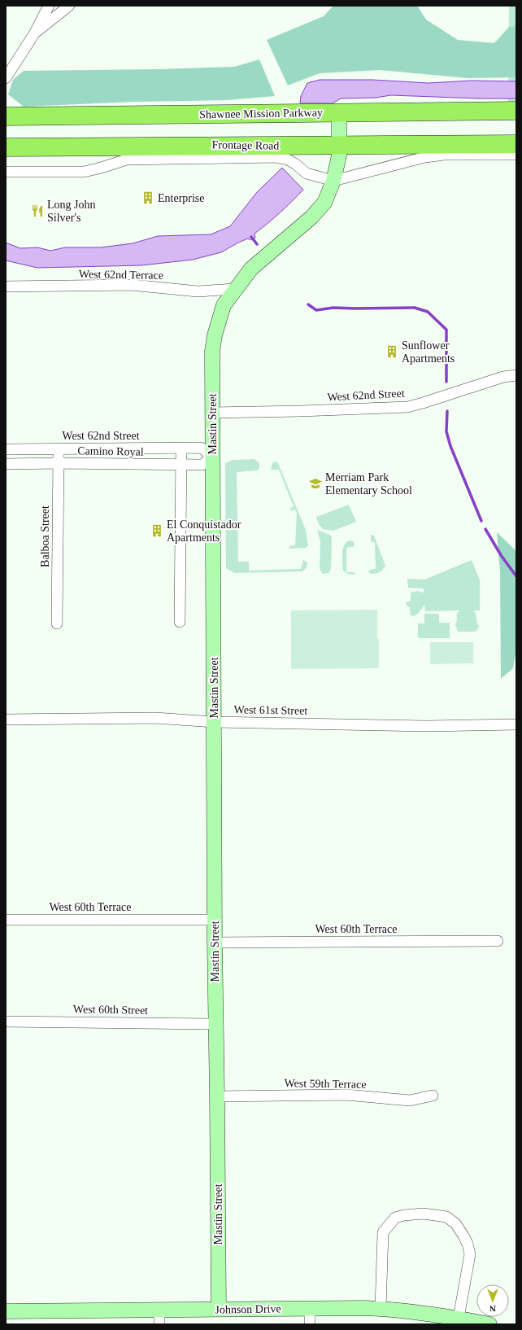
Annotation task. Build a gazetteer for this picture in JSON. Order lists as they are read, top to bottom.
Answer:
{
  "streets": {
    "highway": ["Shawnee Mission Parkway"],
    "street": [
      "Frontage Road",
      "West 62nd Terrace",
      "West 62nd Street",
      "Mastin Street",
      "Camino Royal",
      "Balboa Street",
      "West 61st Street",
      "West 60th Terrace",
      "West 60th Street",
      "West 59th Terrace",
      "Johnson Drive"
    ]
  },
  "crossings": [
    ["Shawnee Mission Parkway", "Mastin Street"],
    ["Frontage Road", "Mastin Street"],
    ["West 62nd Terrace", "Mastin Street"],
    ["West 62nd Street", "Mastin Street"],
    ["West 62nd Street", "Camino Royal"],
    ["West 62nd Street", "Balboa Street"],
    ["Mastin Street", "Camino Royal"],
    ["Mastin Street", "West 61st Street"],
    ["Mastin Street", "West 60th Terrace"],
    ["Mastin Street", "West 60th Street"],
    ["Mastin Street", "West 59th Terrace"],
    ["Mastin Street", "Johnson Drive"],
    ["Camino Royal", "Balboa Street"]
  ],
  "places": {
    "building": ["Enterprise", "Sunflower Apartments", "El Conquistador Apartments"],
    "restaurant": ["Long John Silver's"],
    "school or university": ["Merriam Park Elementary School"]
  },
  "north": "bottom"
}
